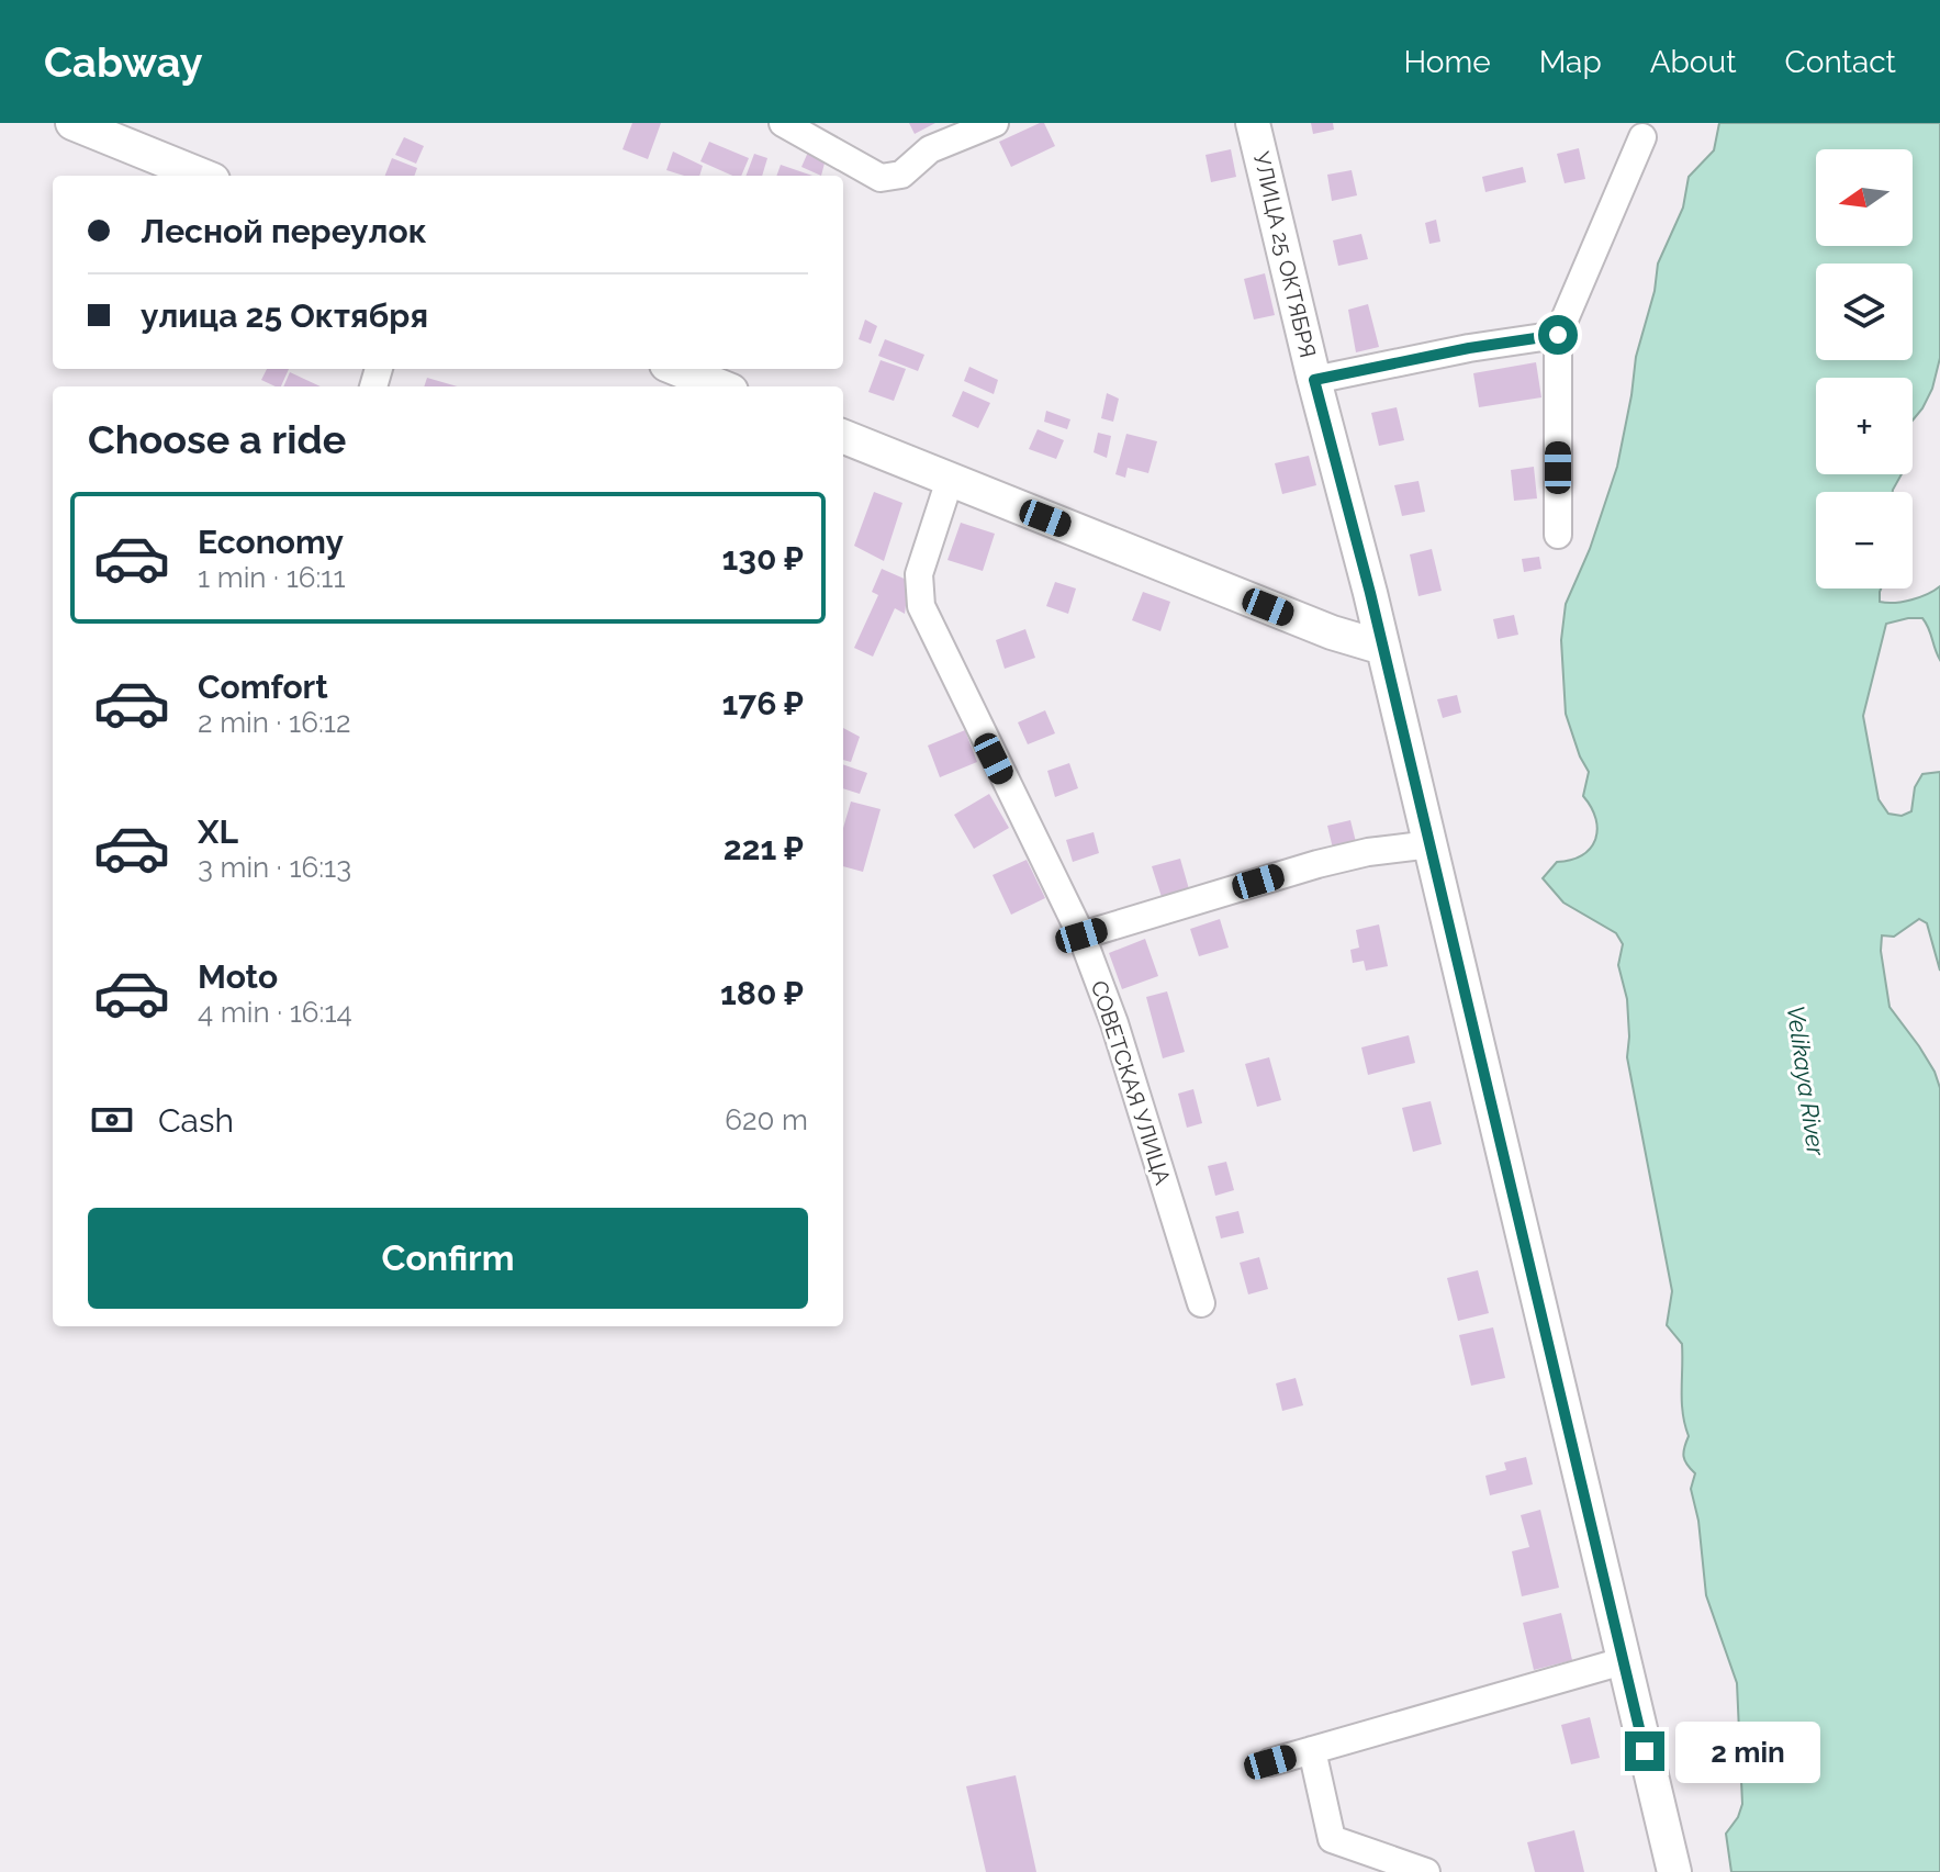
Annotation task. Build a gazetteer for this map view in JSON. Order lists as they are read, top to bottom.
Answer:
{
  "streets": {
    "main road": ["УЛИЦА 25 ОКТЯБРЯ"],
    "street": ["СОВЕТСКАЯ УЛИЦА"]
  },
  "water": ["Velikaya River"],
  "north": "left",
  "page": {
    "header": "Cabway",
    "nav": [
      "Home",
      "Map",
      "About",
      "Contact"
    ],
    "map_buttons": ["+", "−"],
    "banner": ["Лесной переулок", "улица 25 Октября"],
    "heading": "Choose a ride",
    "list": [
      {
        "name": "Economy",
        "note": "1 min · 16:11",
        "value": "130 ₽"
      },
      {
        "name": "Comfort",
        "note": "2 min · 16:12",
        "value": "176 ₽"
      },
      {
        "name": "XL",
        "note": "3 min · 16:13",
        "value": "221 ₽"
      },
      {
        "name": "Moto",
        "note": "4 min · 16:14",
        "value": "180 ₽"
      }
    ],
    "pay": ["Cash", "620 m"],
    "buttons": "Confirm",
    "bubble": "2 min"
  }
}
